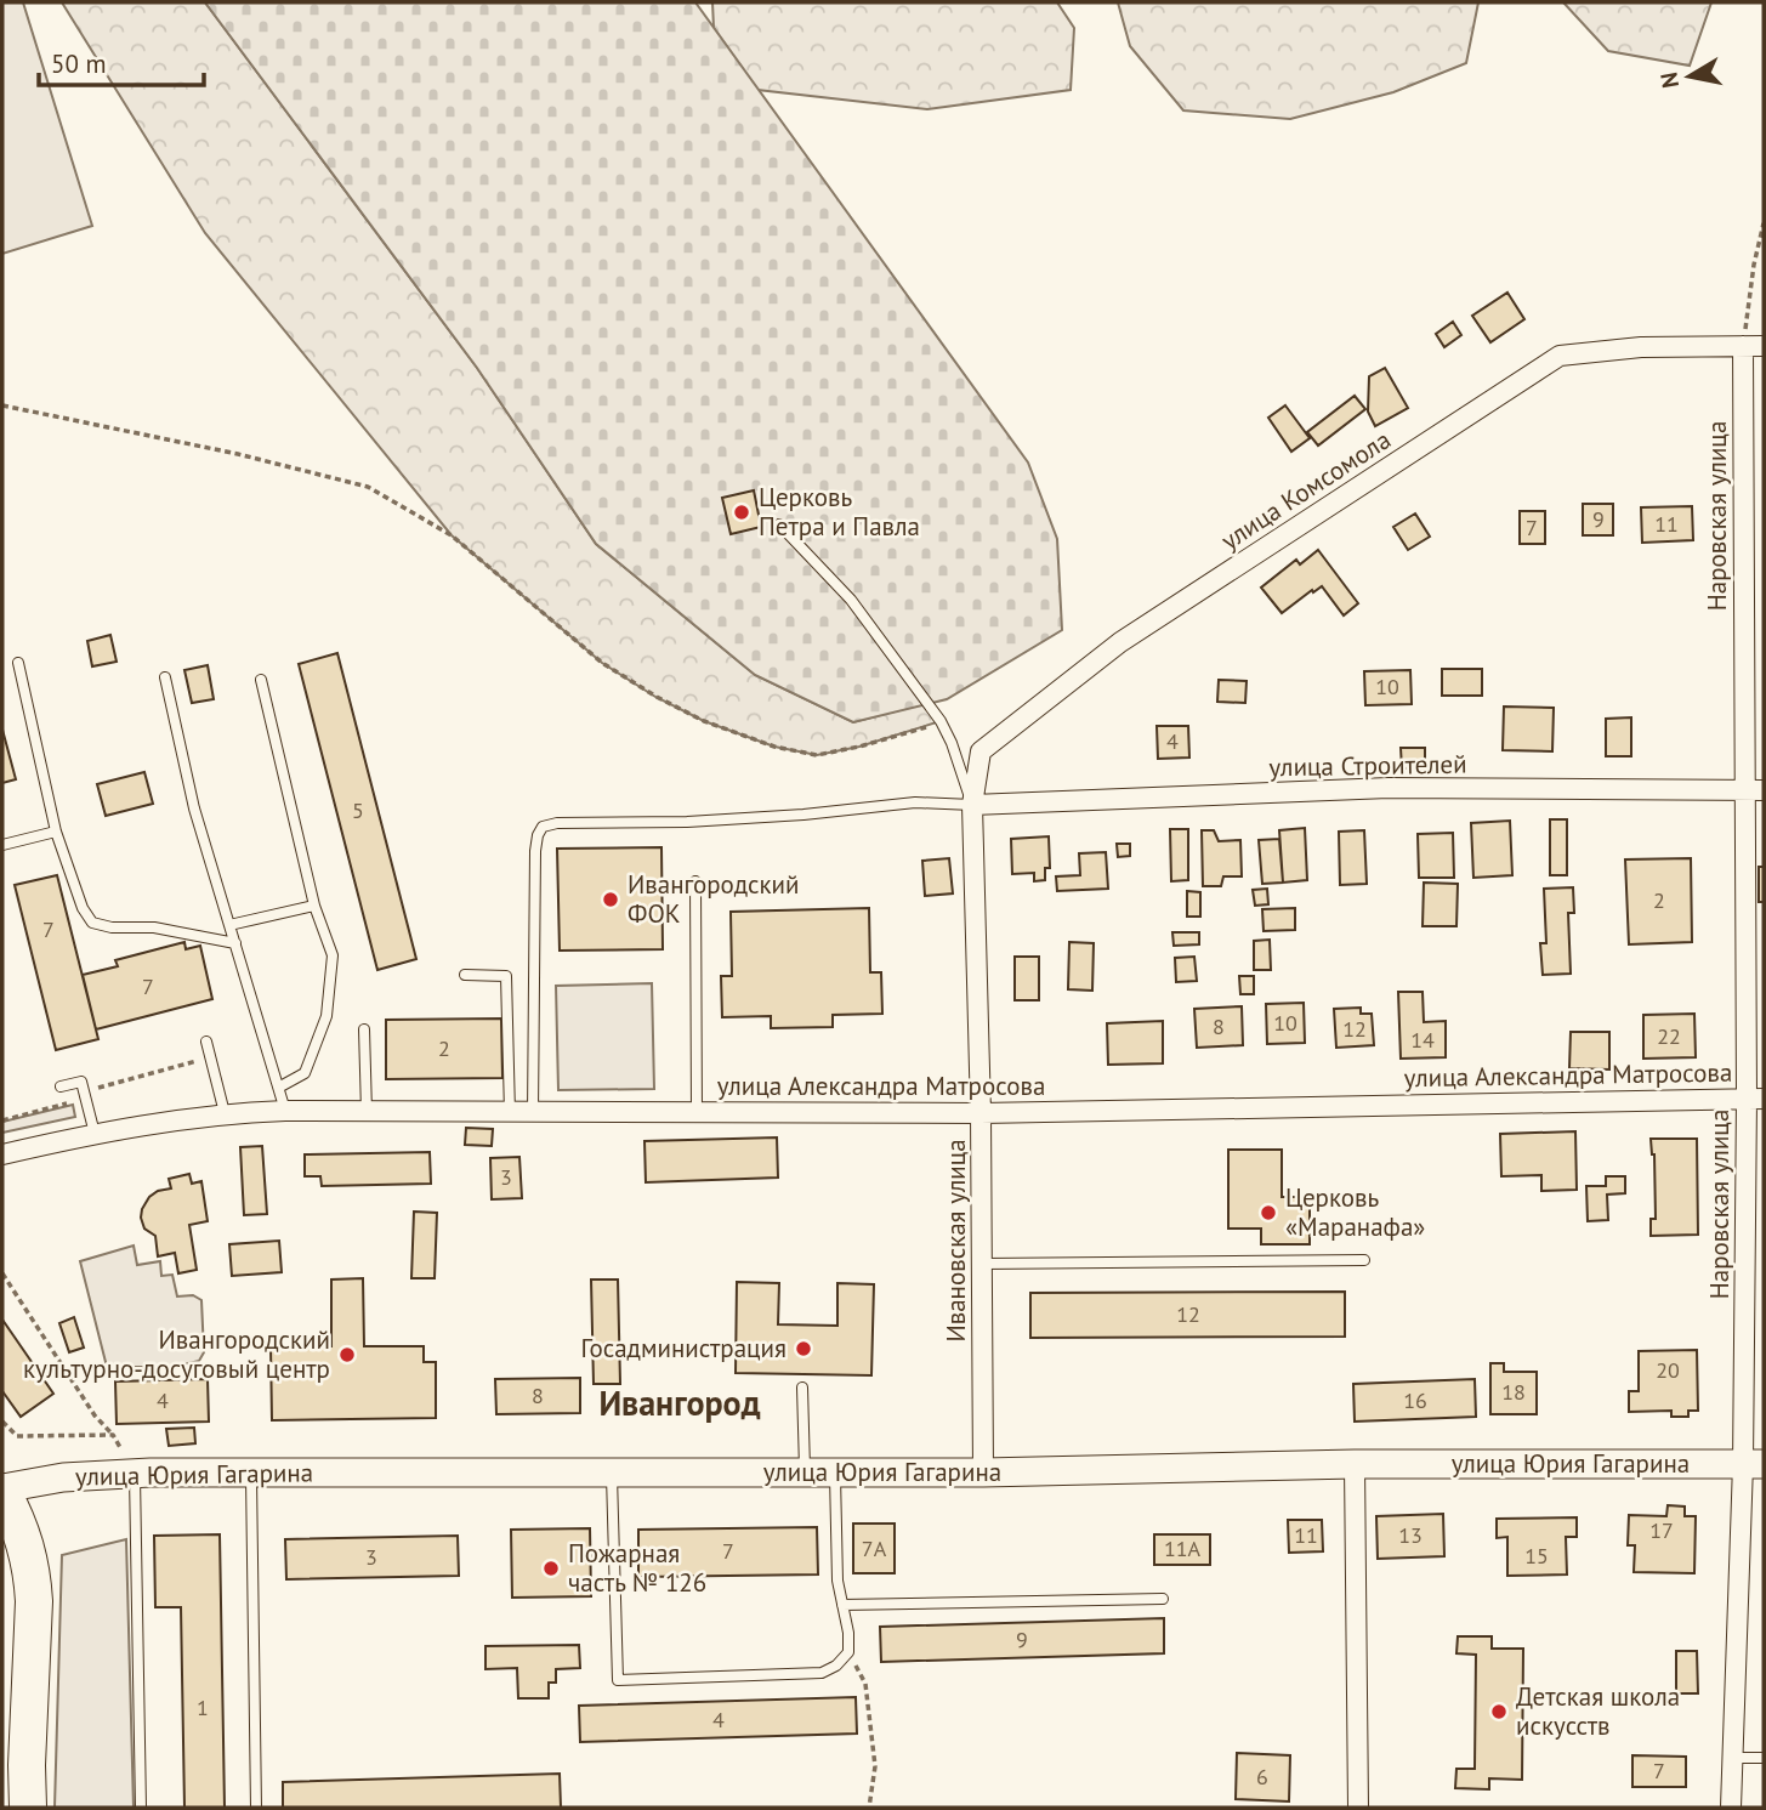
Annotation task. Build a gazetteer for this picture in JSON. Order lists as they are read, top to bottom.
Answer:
{
  "streets": {
    "street": [
      "улица Комсомола",
      "Наровская улица",
      "улица Строителей",
      "улица Александра Матросова",
      "Ивановская улица",
      "улица Юрия Гагарина"
    ]
  },
  "crossings": [
    ["улица Комсомола", "Наровская улица"],
    ["улица Комсомола", "улица Строителей"],
    ["улица Комсомола", "Ивановская улица"],
    ["Наровская улица", "улица Строителей"],
    ["Наровская улица", "улица Александра Матросова"],
    ["Наровская улица", "улица Юрия Гагарина"],
    ["улица Строителей", "Ивановская улица"],
    ["улица Александра Матросова", "Ивановская улица"],
    ["Ивановская улица", "улица Юрия Гагарина"]
  ],
  "districts": ["Ивангород"],
  "places": [
    "Церковь Петра и Павла",
    "Ивангородский ФОК",
    "Церковь «Маранафа»",
    "Госадминистрация",
    "Ивангородский культурно-досуговый центр",
    "Пожарная часть № 126",
    "Детская школа искусств"
  ],
  "house_numbers": [
    "9",
    "11",
    "7",
    "10",
    "4",
    "5",
    "2",
    "7",
    "7",
    "10",
    "8",
    "12",
    "22",
    "14",
    "2",
    "3",
    "12",
    "20",
    "18",
    "8",
    "4",
    "16",
    "17",
    "11",
    "13",
    "7А",
    "11А",
    "7",
    "15",
    "3",
    "9",
    "1",
    "4",
    "7",
    "6"
  ],
  "scale_bar": "50 m",
  "north": "left"
}
